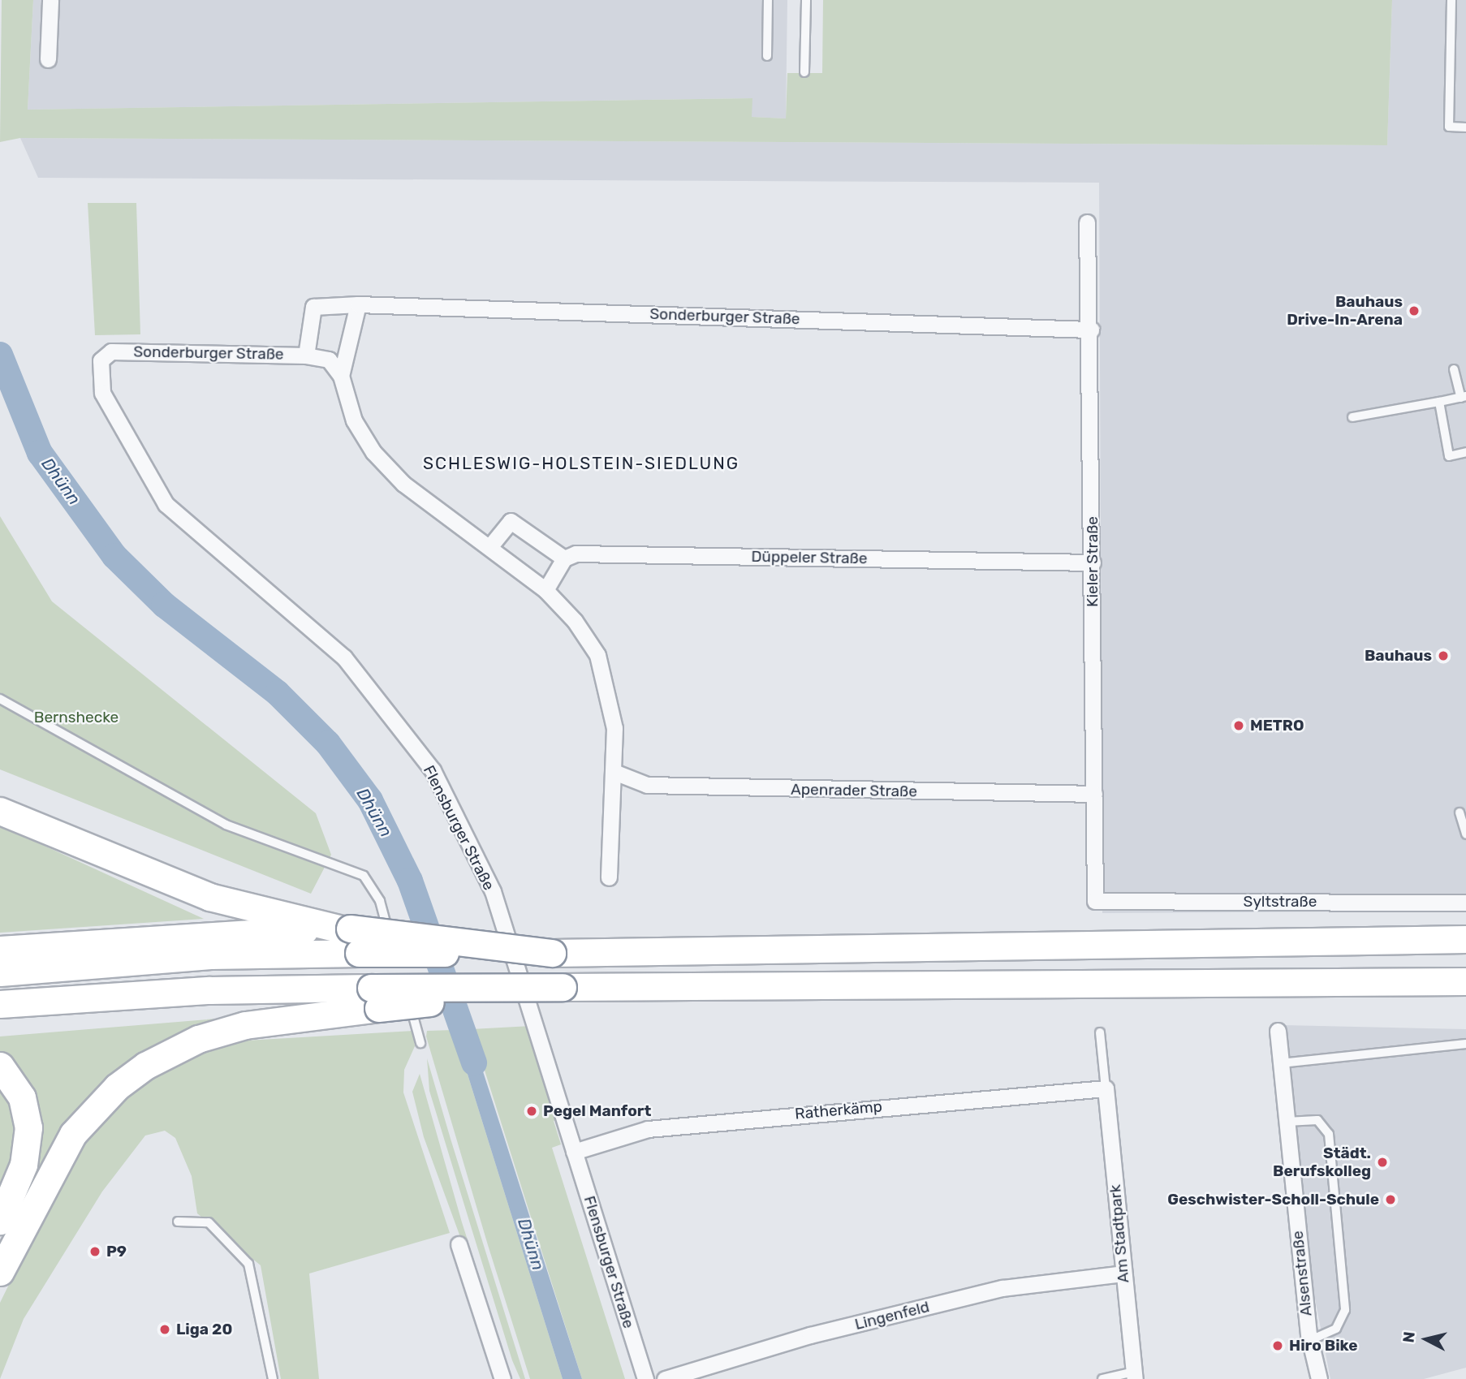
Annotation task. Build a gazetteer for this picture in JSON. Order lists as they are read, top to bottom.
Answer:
{
  "streets": {
    "street": [
      "Sonderburger Straße",
      "Düppeler Straße",
      "Kieler Straße",
      "Apenrader Straße",
      "Flensburger Straße",
      "Syltstraße",
      "Ratherkämp",
      "Am Stadtpark",
      "Alsenstraße",
      "Lingenfeld"
    ]
  },
  "crossings": [
    ["Sonderburger Straße", "Kieler Straße"],
    ["Sonderburger Straße", "Flensburger Straße"],
    ["Düppeler Straße", "Kieler Straße"],
    ["Kieler Straße", "Apenrader Straße"],
    ["Kieler Straße", "Syltstraße"],
    ["Flensburger Straße", "Ratherkämp"],
    ["Ratherkämp", "Am Stadtpark"],
    ["Am Stadtpark", "Lingenfeld"]
  ],
  "districts": ["SCHLESWIG-HOLSTEIN-SIEDLUNG"],
  "water": ["Dhünn"],
  "parks": ["Bernshecke"],
  "places": [
    "Bauhaus Drive-In-Arena",
    "Bauhaus",
    "METRO",
    "Pegel Manfort",
    "Städt. Berufskolleg",
    "Geschwister-Scholl-Schule",
    "P9",
    "Liga 20",
    "Hiro Bike"
  ],
  "north": "left"
}
